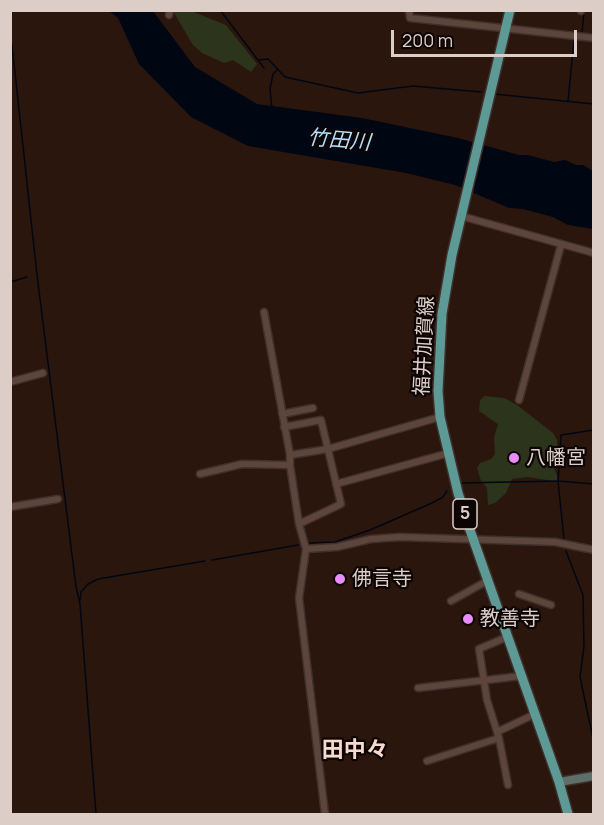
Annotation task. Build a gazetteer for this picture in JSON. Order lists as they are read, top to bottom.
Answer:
{
  "streets": {
    "main road": ["福井加賀線", "5"]
  },
  "districts": ["田中々"],
  "water": ["竹田川"],
  "places": ["八幡宮", "佛言寺", "教善寺"],
  "scale_bar": "200 m"
}
